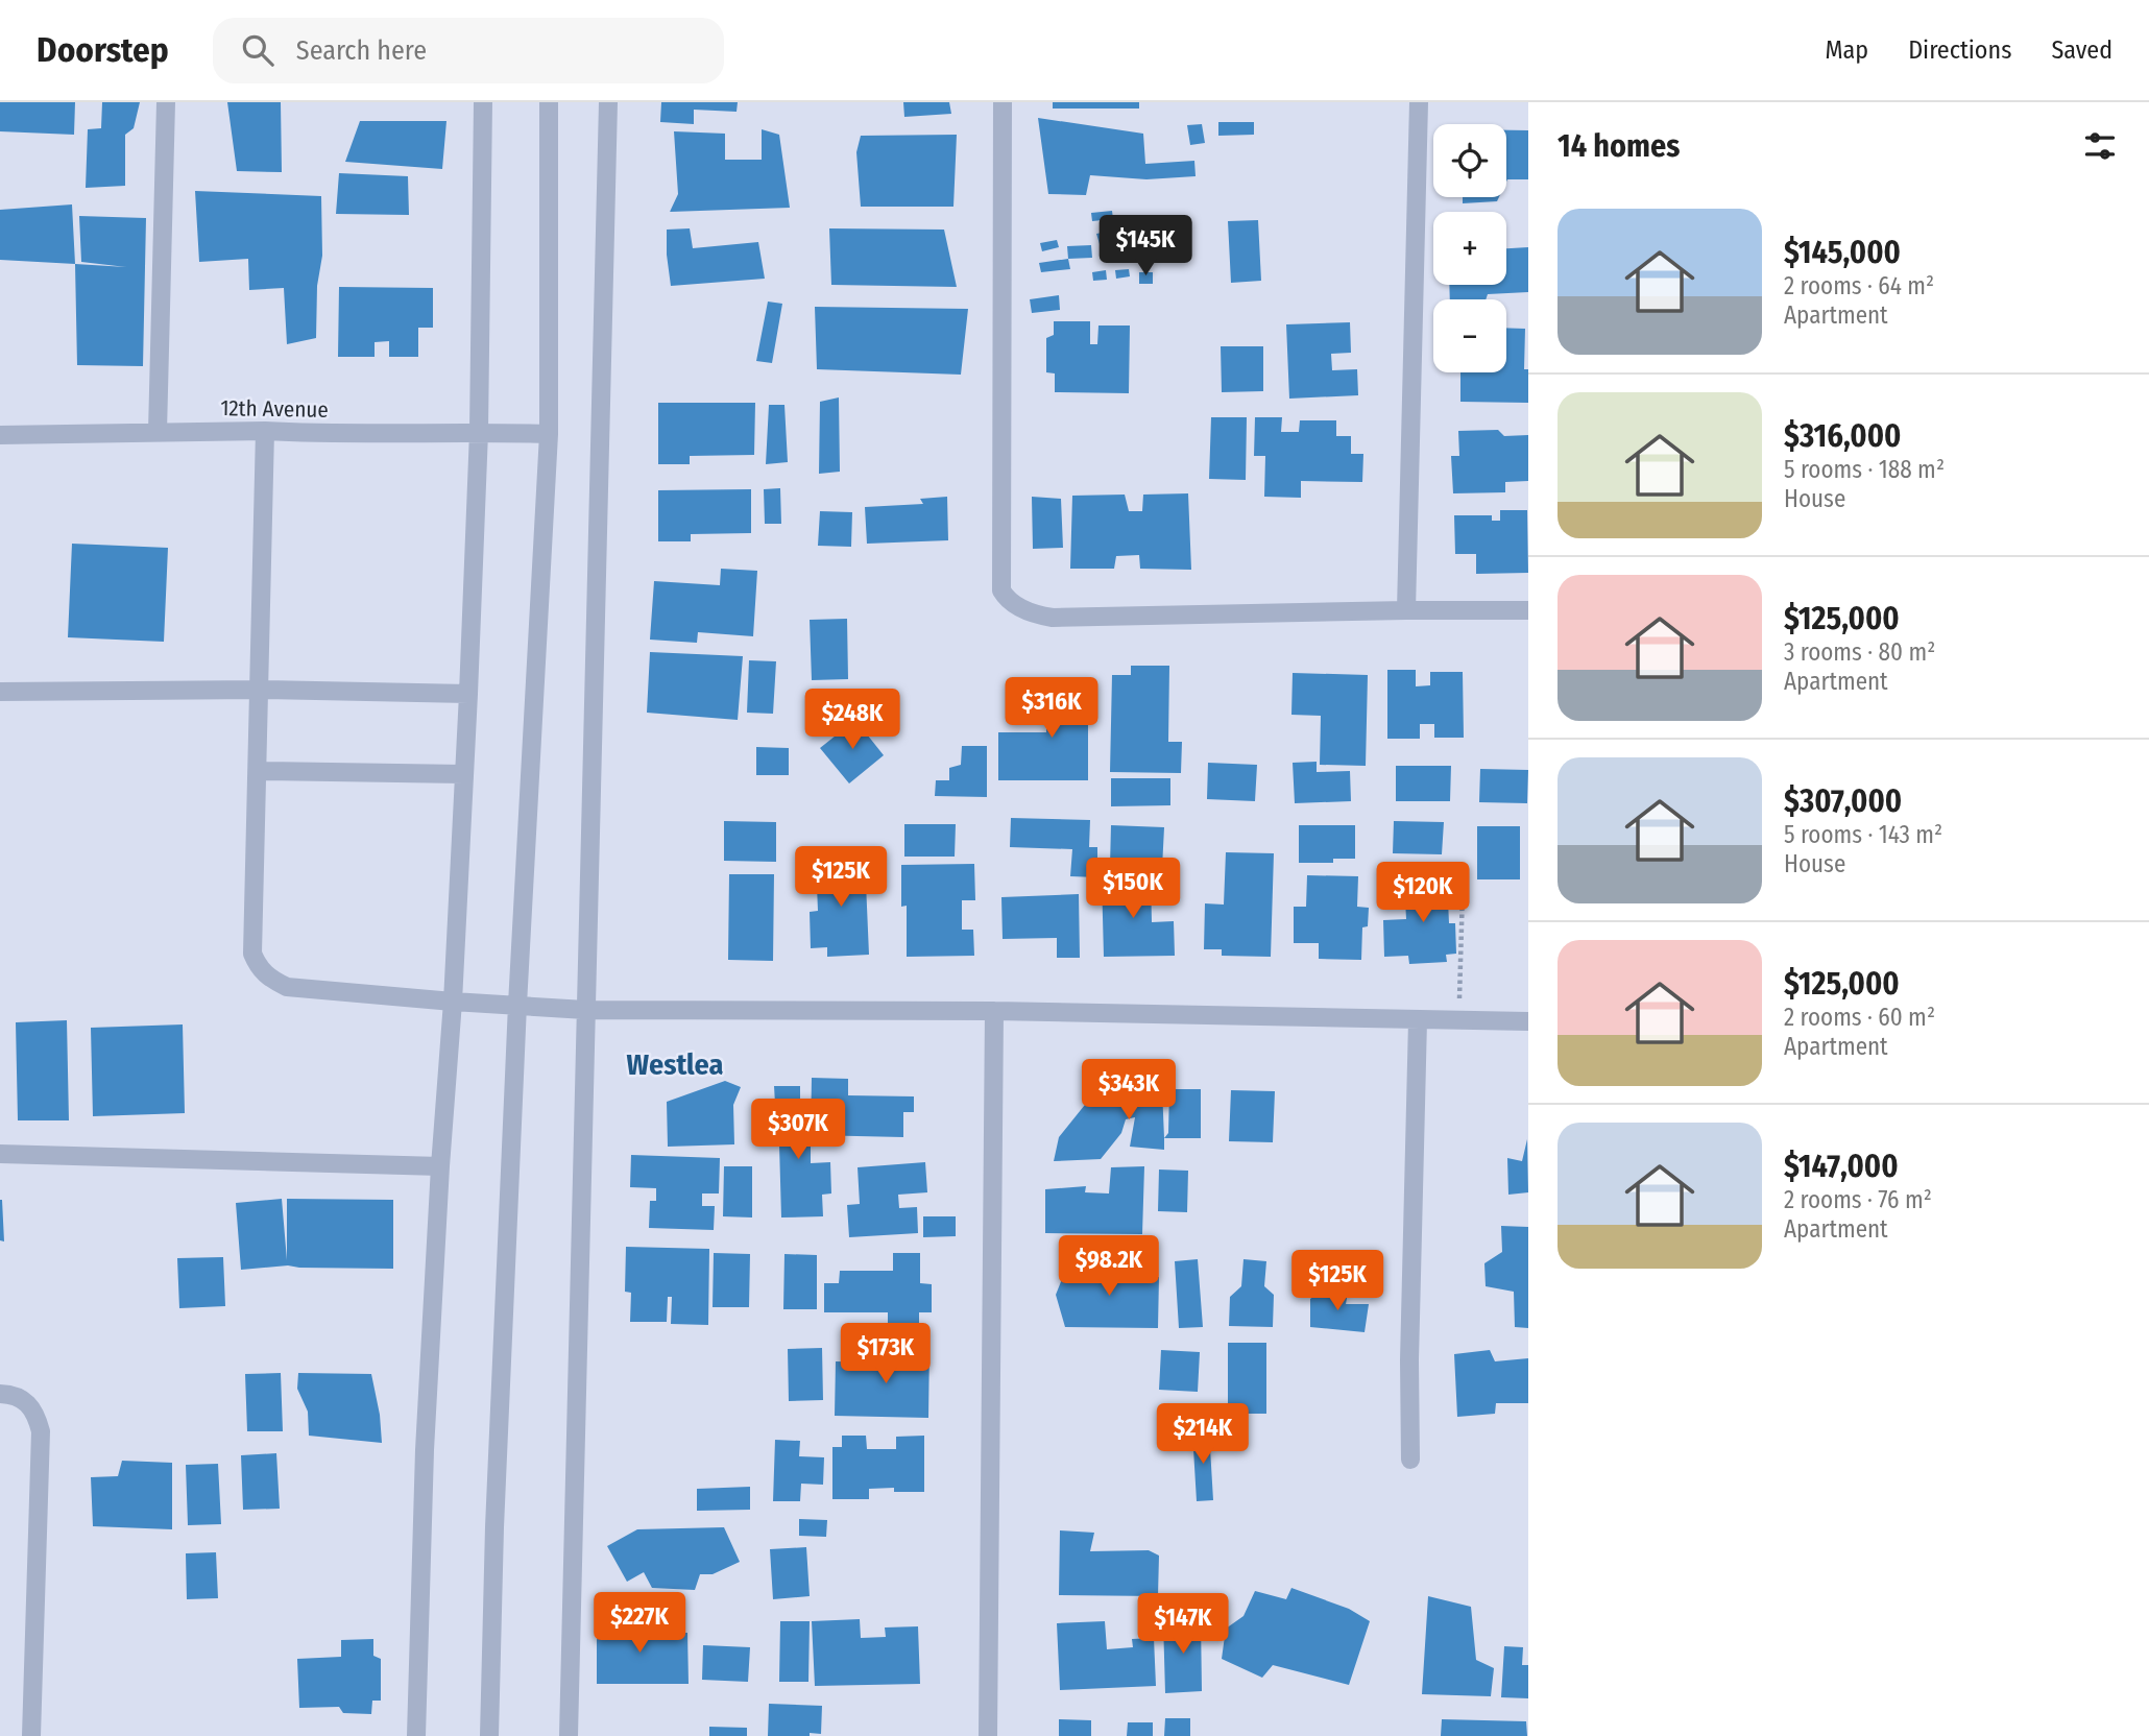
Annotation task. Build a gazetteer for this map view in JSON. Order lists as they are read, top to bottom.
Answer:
{
  "streets": {
    "street": ["12th Avenue"]
  },
  "districts": ["Westlea"],
  "page": {
    "header": "Doorstep",
    "search": "Search here",
    "nav": ["Map", "Directions", "Saved"],
    "heading": "14 homes",
    "map_buttons": ["+", "−"],
    "list": [
      {
        "name": "$145,000",
        "note": "2 rooms · 64 m² · Apartment"
      },
      {
        "name": "$316,000",
        "note": "5 rooms · 188 m² · House"
      },
      {
        "name": "$125,000",
        "note": "3 rooms · 80 m² · Apartment"
      },
      {
        "name": "$307,000",
        "note": "5 rooms · 143 m² · House"
      },
      {
        "name": "$125,000",
        "note": "2 rooms · 60 m² · Apartment"
      },
      {
        "name": "$147,000",
        "note": "2 rooms · 76 m² · Apartment"
      }
    ],
    "price": [
      "$145K",
      "$316K",
      "$248K",
      "$125K",
      "$150K",
      "$120K",
      "$343K",
      "$307K",
      "$98.2K",
      "$125K",
      "$173K",
      "$214K",
      "$227K",
      "$147K"
    ]
  }
}
